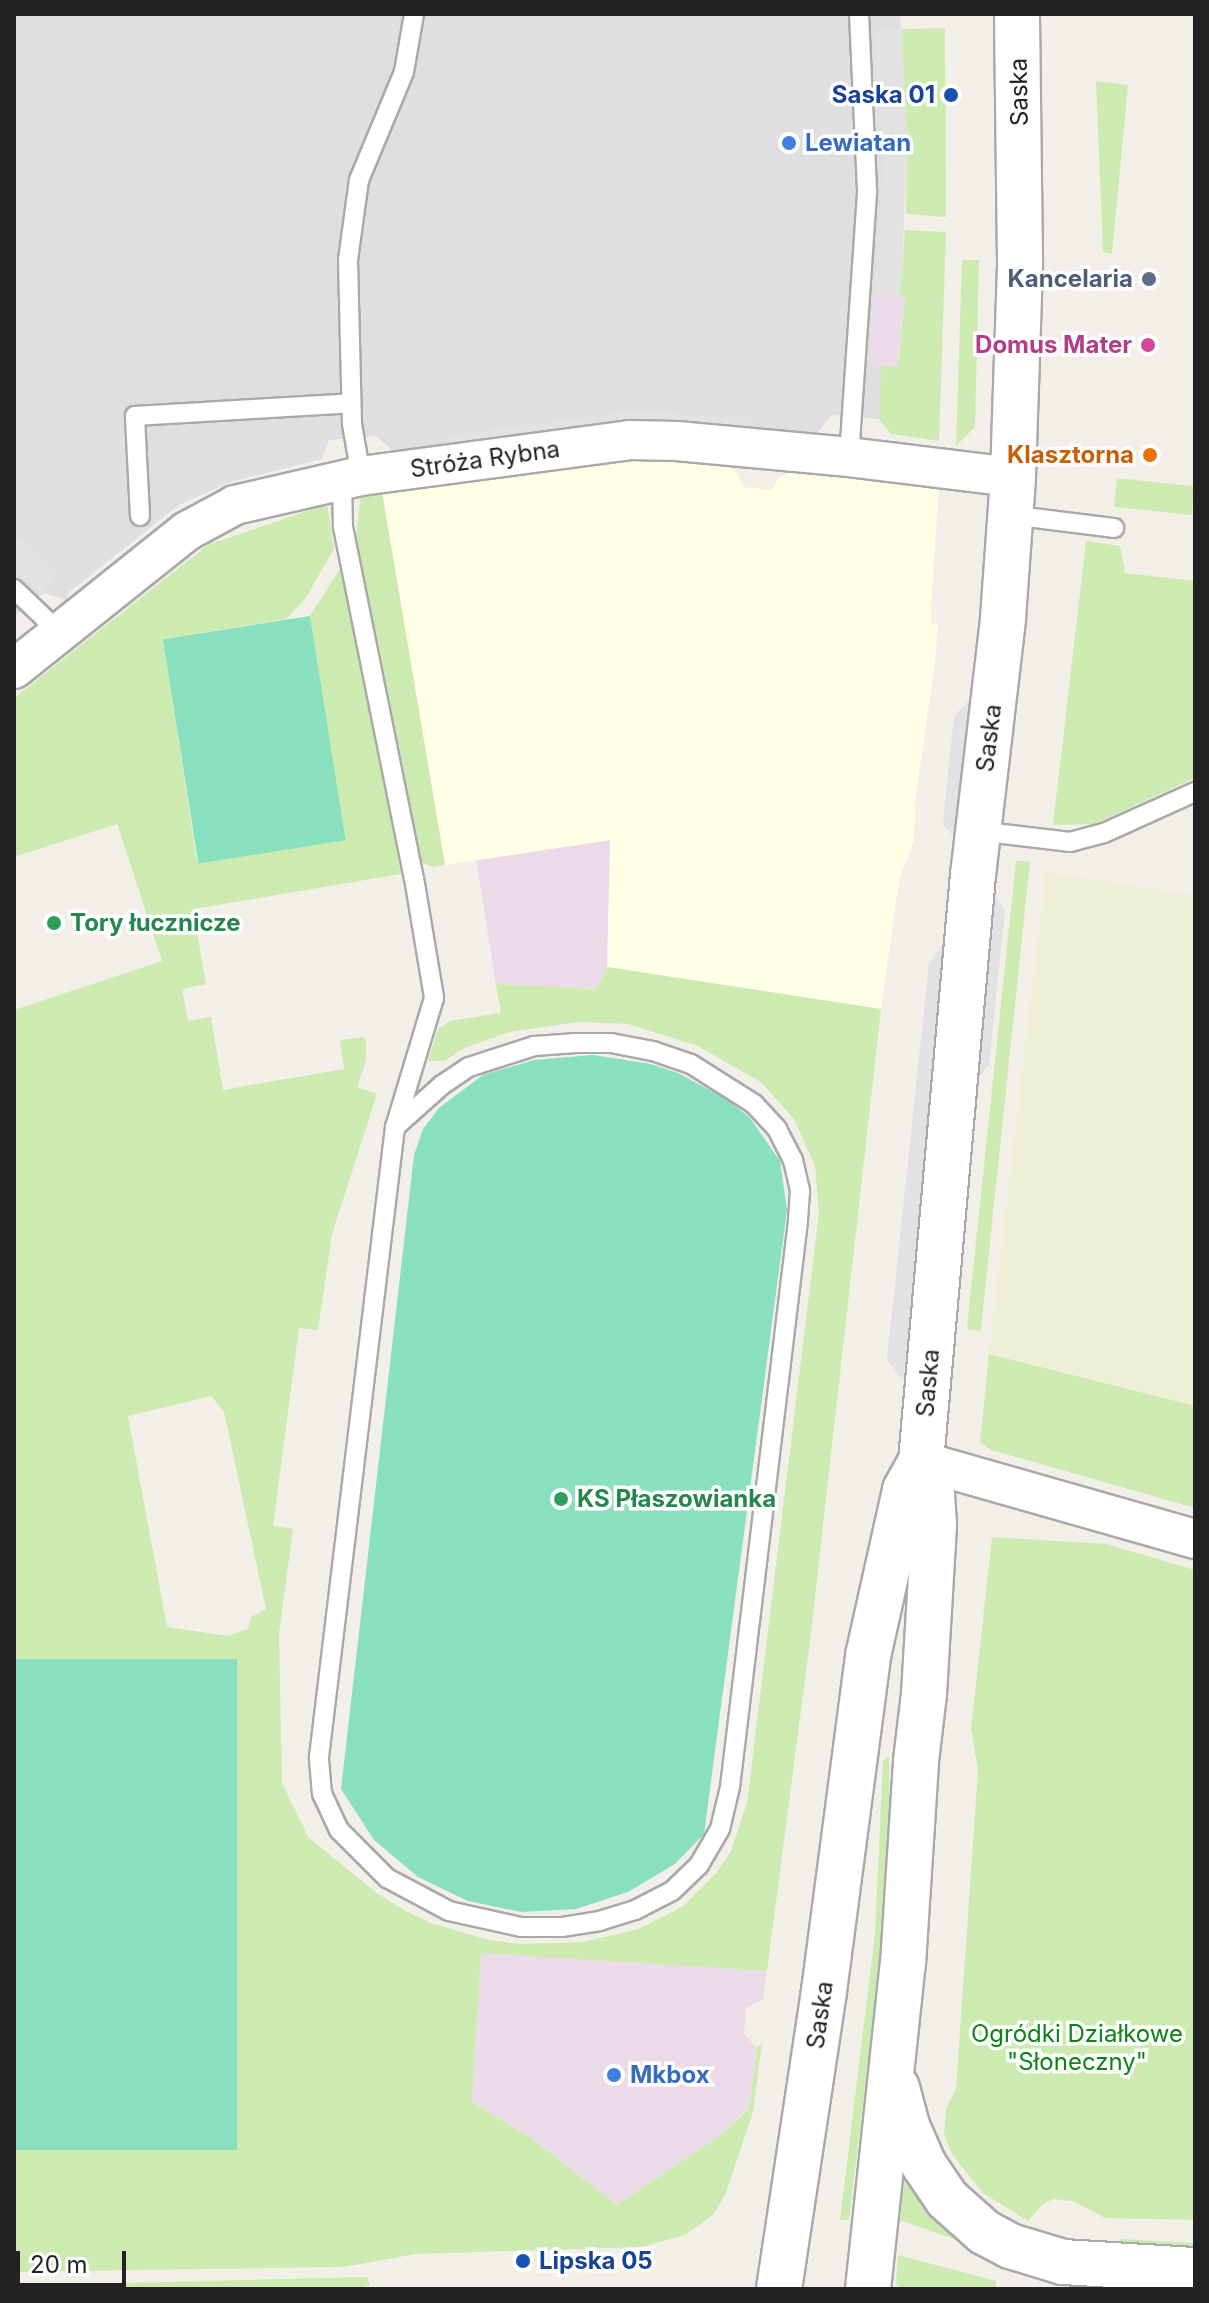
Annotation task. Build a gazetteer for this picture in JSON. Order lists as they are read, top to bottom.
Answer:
{
  "streets": {
    "street": ["Saska", "Stróża Rybna"]
  },
  "crossings": [
    ["Saska", "Stróża Rybna"]
  ],
  "parks": ["Ogródki Działkowe \"Słoneczny\""],
  "places": [
    "Saska 01",
    "Lewiatan",
    "Kancelaria",
    "Domus Mater",
    "Klasztorna",
    "Tory łucznicze",
    "KS Płaszowianka",
    "Mkbox",
    "Lipska 05"
  ],
  "scale_bar": "20 m"
}
